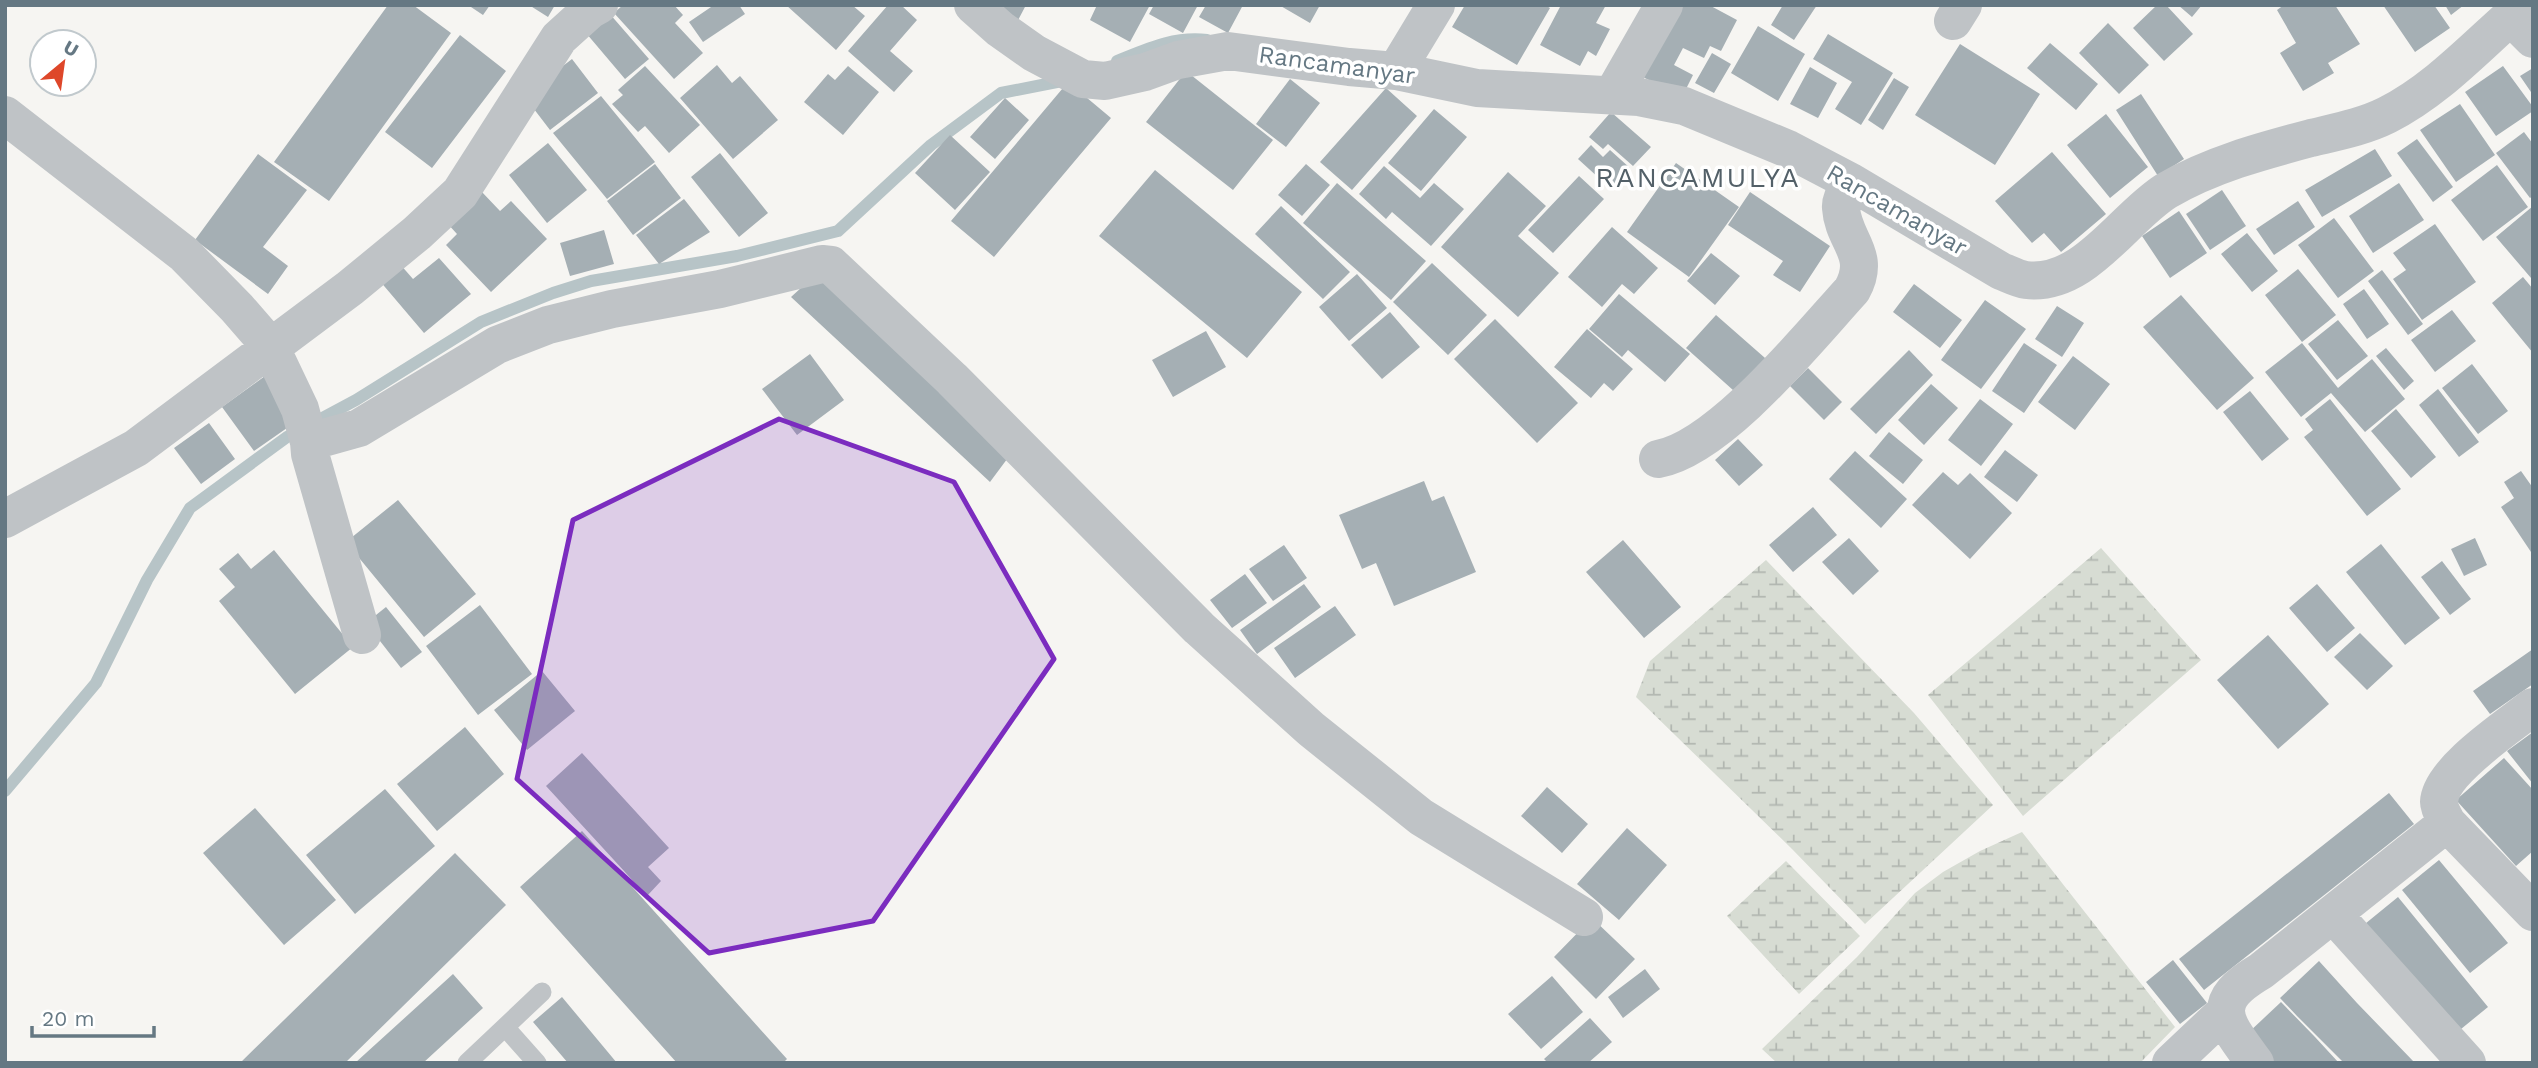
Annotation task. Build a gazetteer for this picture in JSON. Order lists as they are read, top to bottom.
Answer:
{
  "streets": {
    "street": ["Rancamanyar"]
  },
  "districts": ["RANCAMULYA"],
  "scale_bar": "20 m",
  "north": "top right"
}
